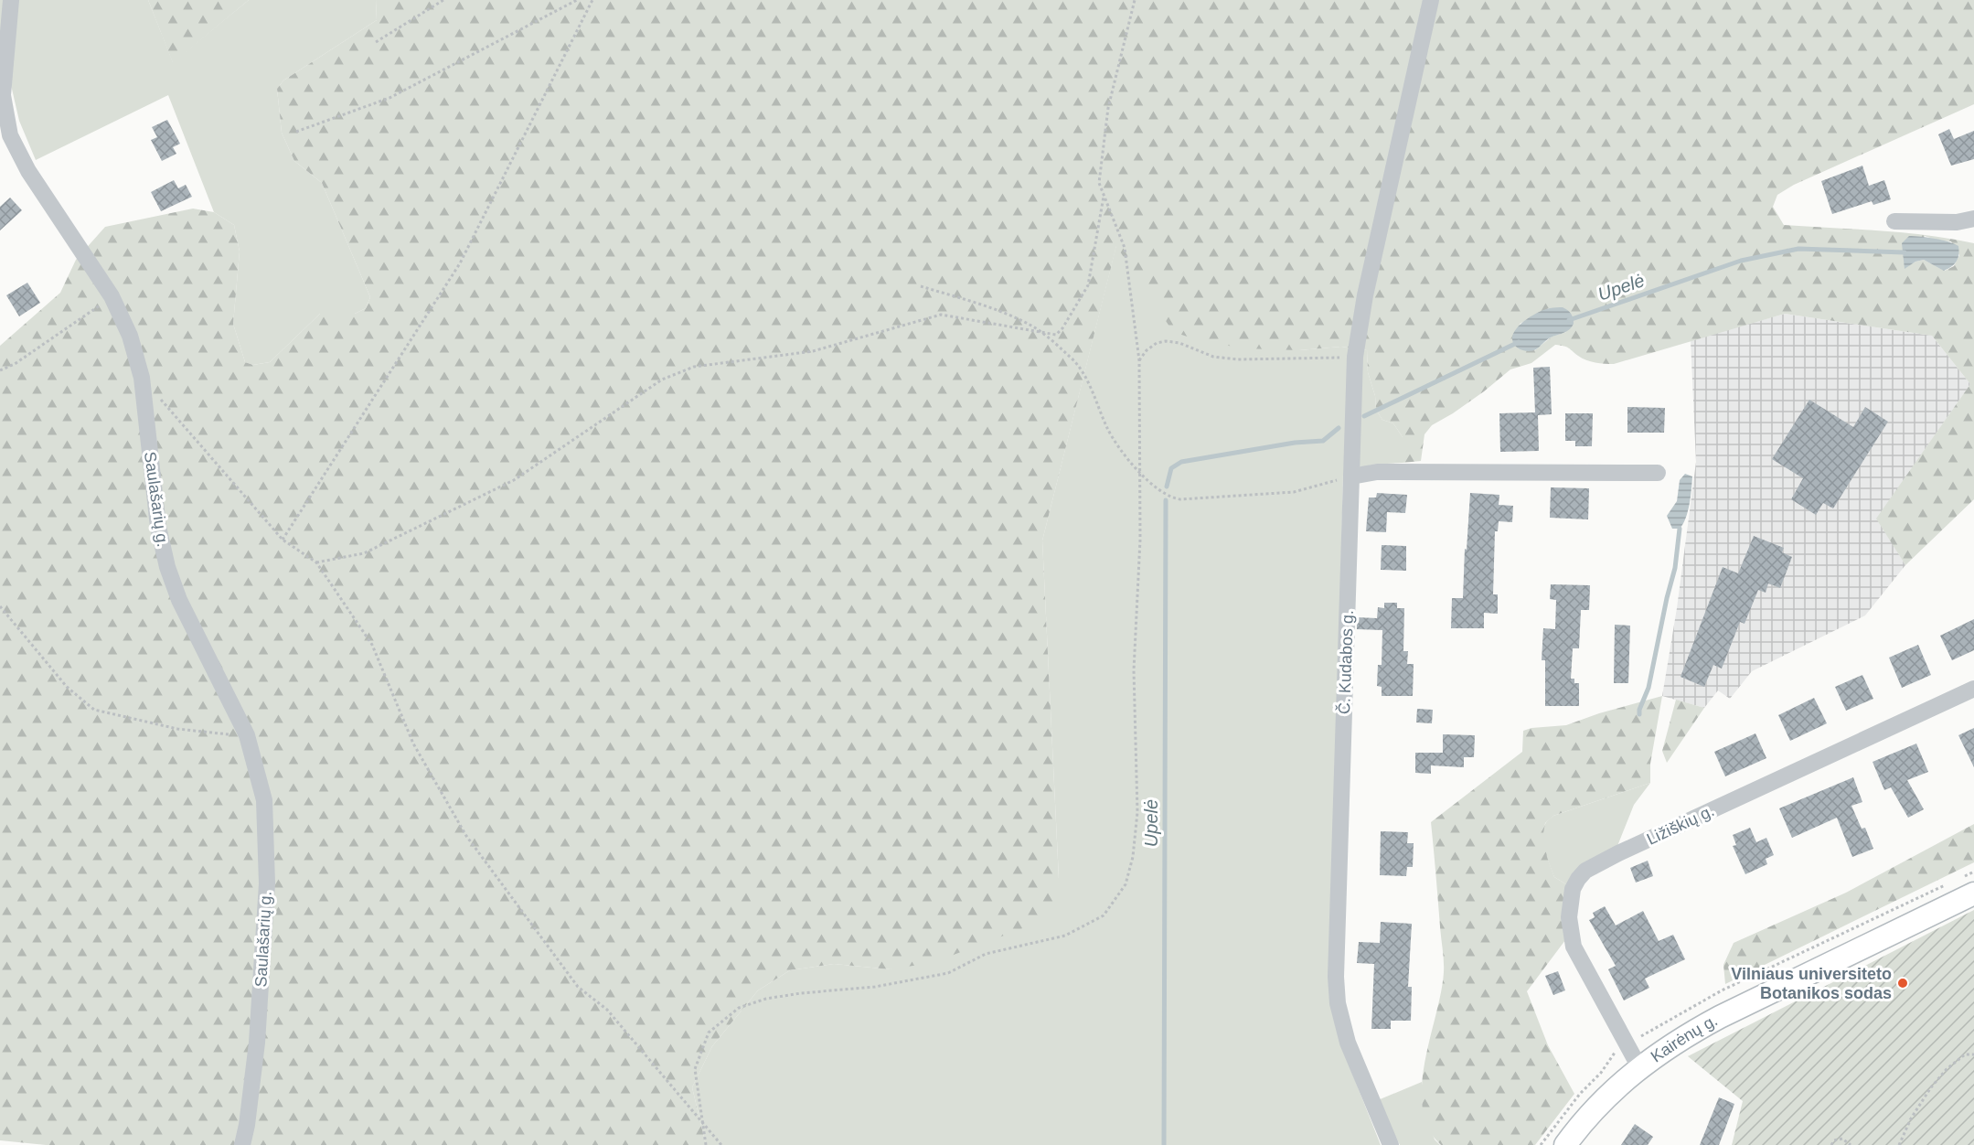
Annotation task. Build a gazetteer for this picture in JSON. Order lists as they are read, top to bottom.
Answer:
{
  "streets": {
    "main road": ["Kairėnų g."],
    "street": ["Saulašarių g.", "Č. Kudabos g.", "Ližiškių g."]
  },
  "crossings": [
    ["Ližiškių g.", "Kairėnų g."]
  ],
  "water": ["Upelė"],
  "places": ["Vilniaus universiteto Botanikos sodas"]
}
